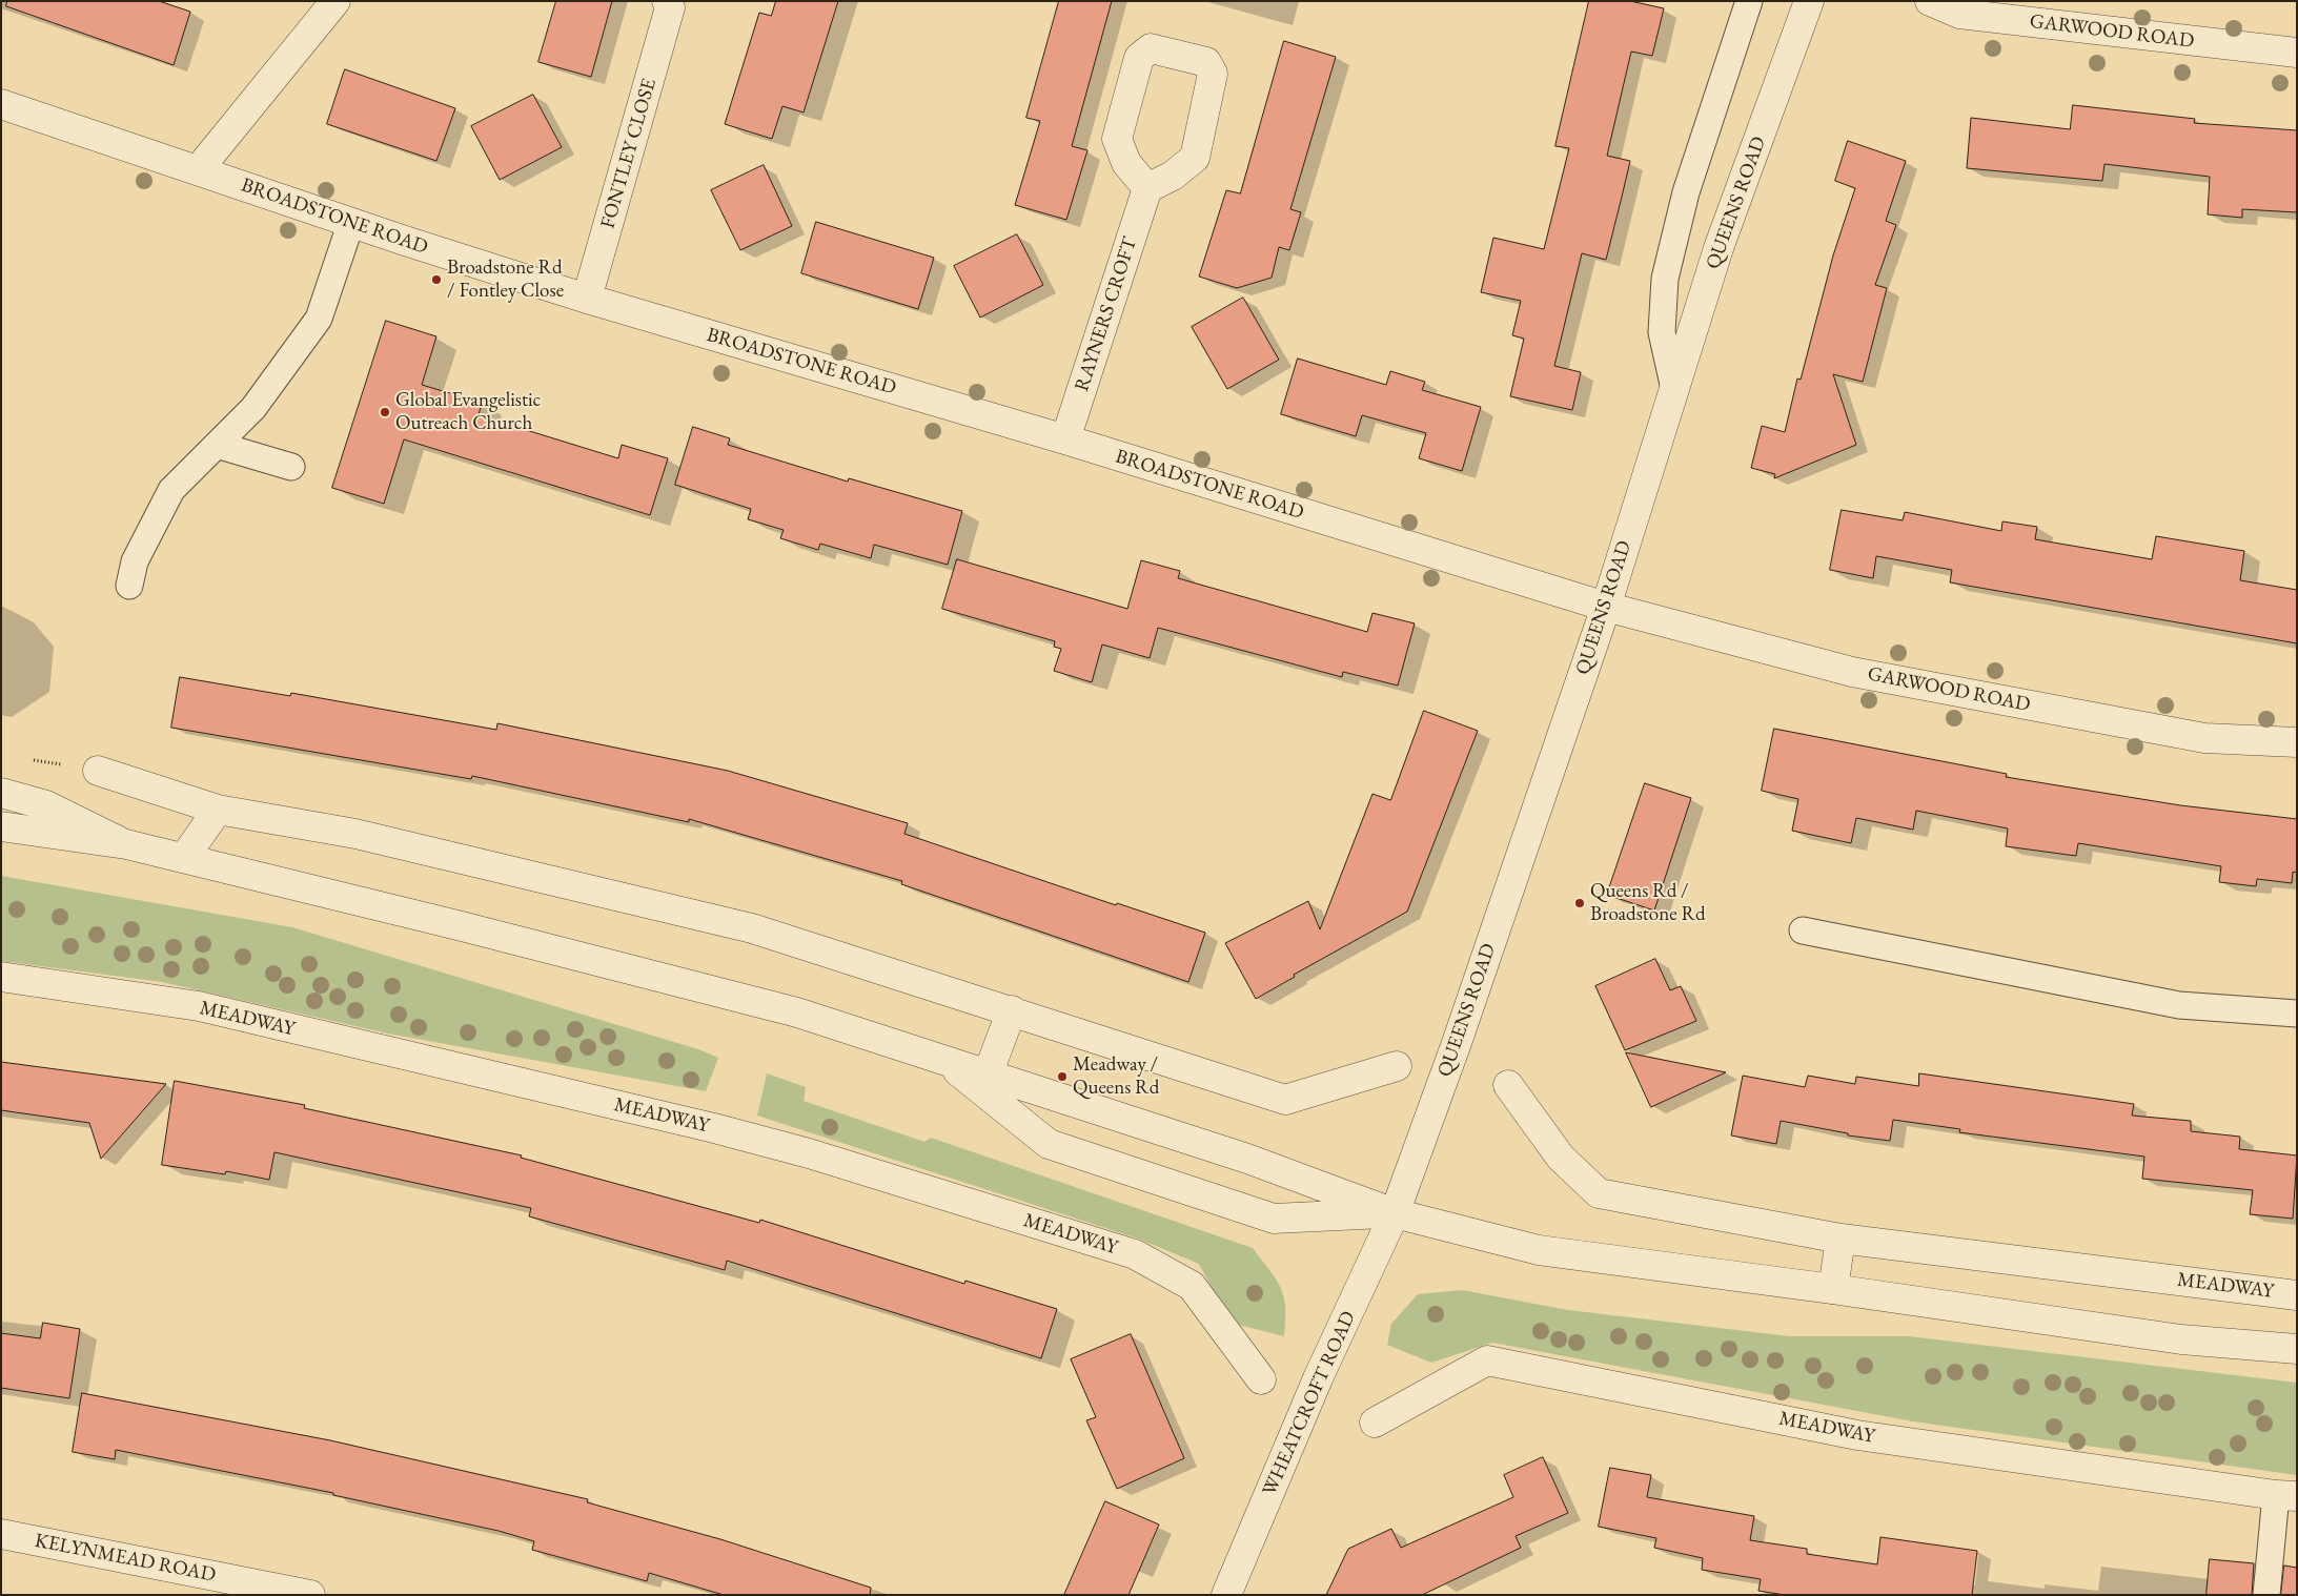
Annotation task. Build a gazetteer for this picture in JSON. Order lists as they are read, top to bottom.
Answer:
{
  "streets": {
    "street": [
      "GARWOOD ROAD",
      "FONTLEY CLOSE",
      "QUEENS ROAD",
      "BROADSTONE ROAD",
      "RAYNERS CROFT",
      "MEADWAY",
      "WHEATCROFT ROAD",
      "KELYNMEAD ROAD"
    ]
  },
  "crossings": [
    ["GARWOOD ROAD", "QUEENS ROAD"],
    ["GARWOOD ROAD", "BROADSTONE ROAD"],
    ["FONTLEY CLOSE", "BROADSTONE ROAD"],
    ["QUEENS ROAD", "BROADSTONE ROAD"],
    ["QUEENS ROAD", "WHEATCROFT ROAD"],
    ["BROADSTONE ROAD", "RAYNERS CROFT"]
  ],
  "places": [
    "Broadstone Rd / Fontley Close",
    "Global Evangelistic Outreach Church",
    "Queens Rd / Broadstone Rd",
    "Meadway / Queens Rd"
  ]
}
